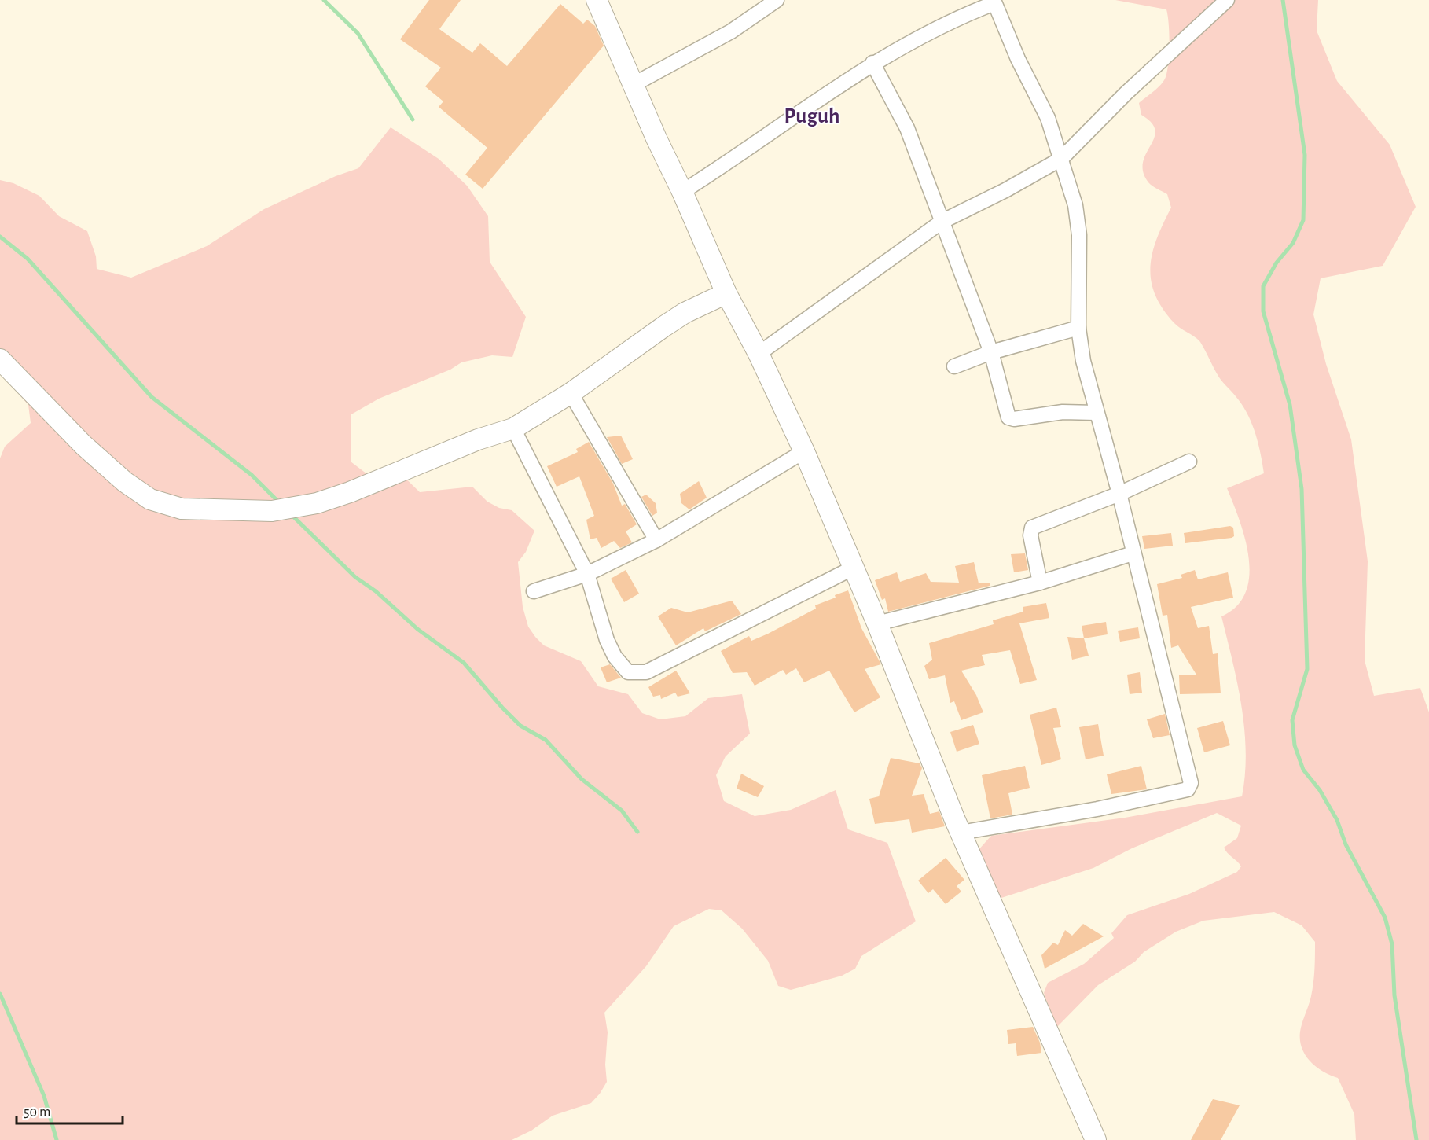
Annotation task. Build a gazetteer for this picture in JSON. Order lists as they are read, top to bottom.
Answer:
{
  "districts": ["Puguh"],
  "scale_bar": "50 m"
}
